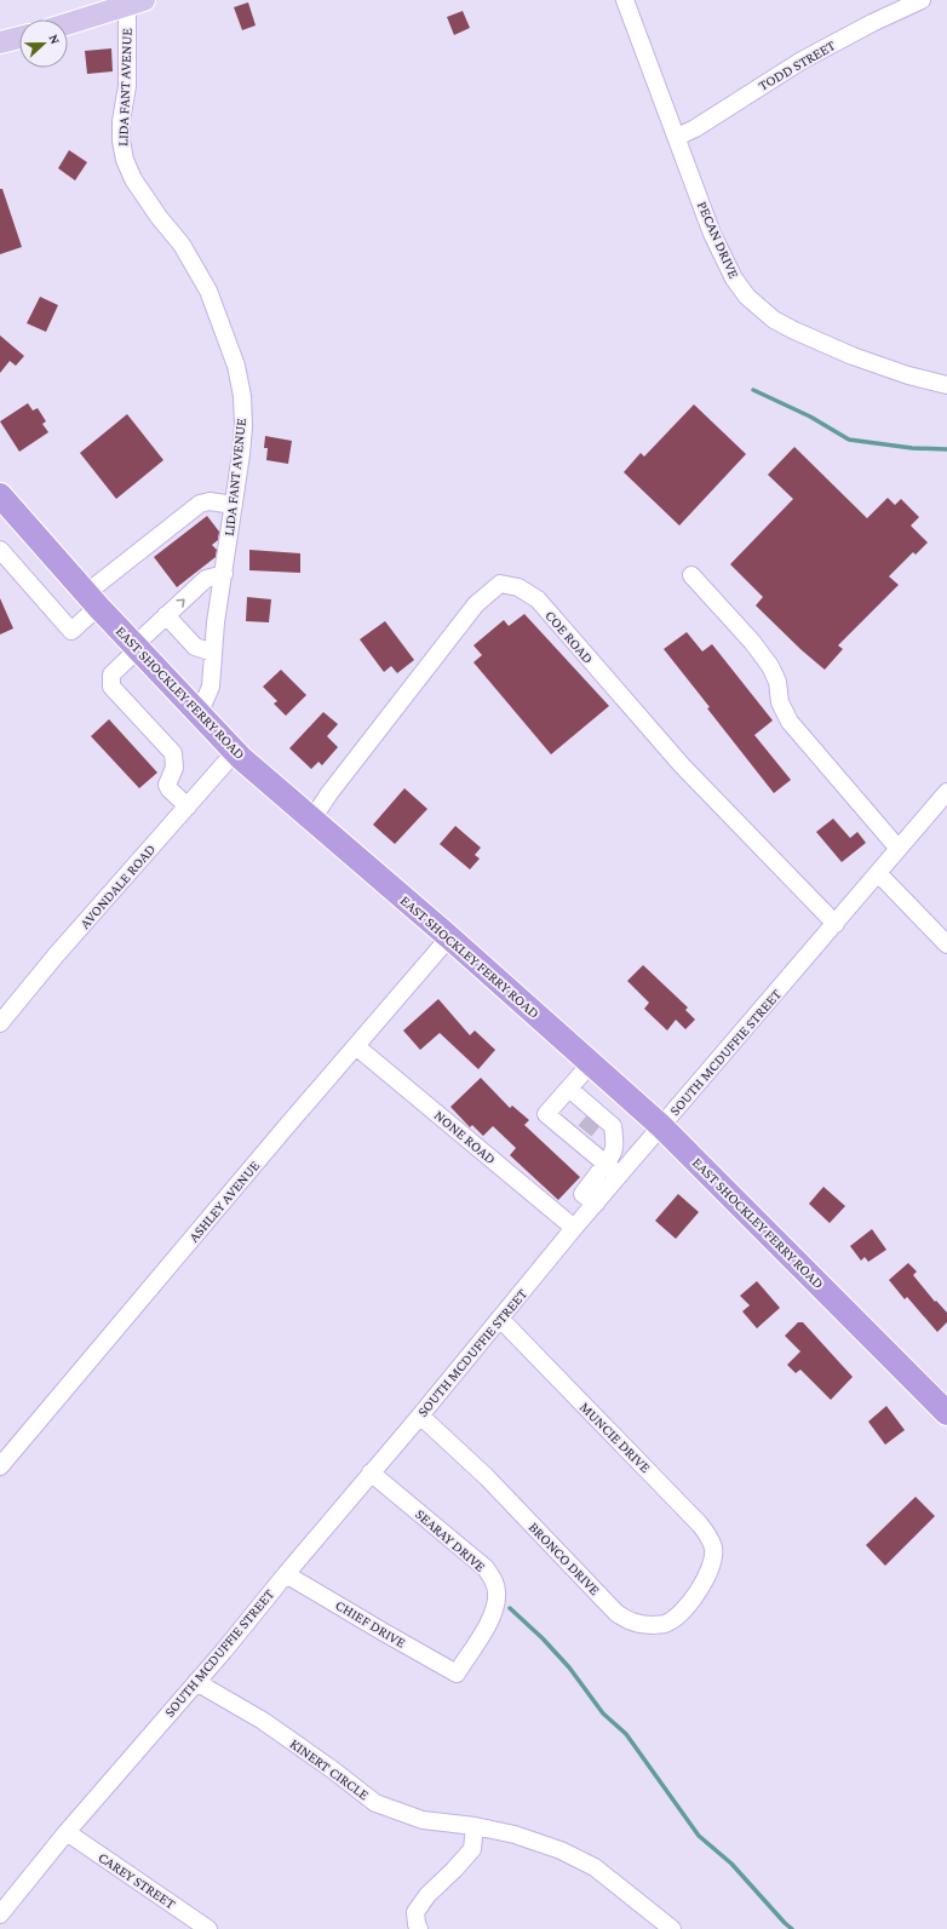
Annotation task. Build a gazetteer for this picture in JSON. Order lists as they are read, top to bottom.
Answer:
{
  "streets": {
    "highway": ["EAST SHOCKLEY FERRY ROAD"],
    "street": [
      "TODD STREET",
      "LIDA FANT AVENUE",
      "PECAN DRIVE",
      "COE ROAD",
      "AVONDALE ROAD",
      "SOUTH MCDUFFIE STREET",
      "NONE ROAD",
      "ASHLEY AVENUE",
      "MUNCIE DRIVE",
      "SEARAY DRIVE",
      "BRONCO DRIVE",
      "CHIEF DRIVE",
      "KINERT CIRCLE",
      "CAREY STREET"
    ]
  },
  "crossings": [
    ["TODD STREET", "PECAN DRIVE"],
    ["LIDA FANT AVENUE", "EAST SHOCKLEY FERRY ROAD"],
    ["COE ROAD", "EAST SHOCKLEY FERRY ROAD"],
    ["COE ROAD", "SOUTH MCDUFFIE STREET"],
    ["EAST SHOCKLEY FERRY ROAD", "AVONDALE ROAD"],
    ["EAST SHOCKLEY FERRY ROAD", "SOUTH MCDUFFIE STREET"],
    ["EAST SHOCKLEY FERRY ROAD", "ASHLEY AVENUE"],
    ["SOUTH MCDUFFIE STREET", "NONE ROAD"],
    ["SOUTH MCDUFFIE STREET", "MUNCIE DRIVE"],
    ["SOUTH MCDUFFIE STREET", "SEARAY DRIVE"],
    ["SOUTH MCDUFFIE STREET", "BRONCO DRIVE"],
    ["SOUTH MCDUFFIE STREET", "CHIEF DRIVE"],
    ["SOUTH MCDUFFIE STREET", "KINERT CIRCLE"],
    ["SOUTH MCDUFFIE STREET", "CAREY STREET"],
    ["NONE ROAD", "ASHLEY AVENUE"],
    ["MUNCIE DRIVE", "BRONCO DRIVE"],
    ["SEARAY DRIVE", "CHIEF DRIVE"]
  ],
  "north": "right"
}
